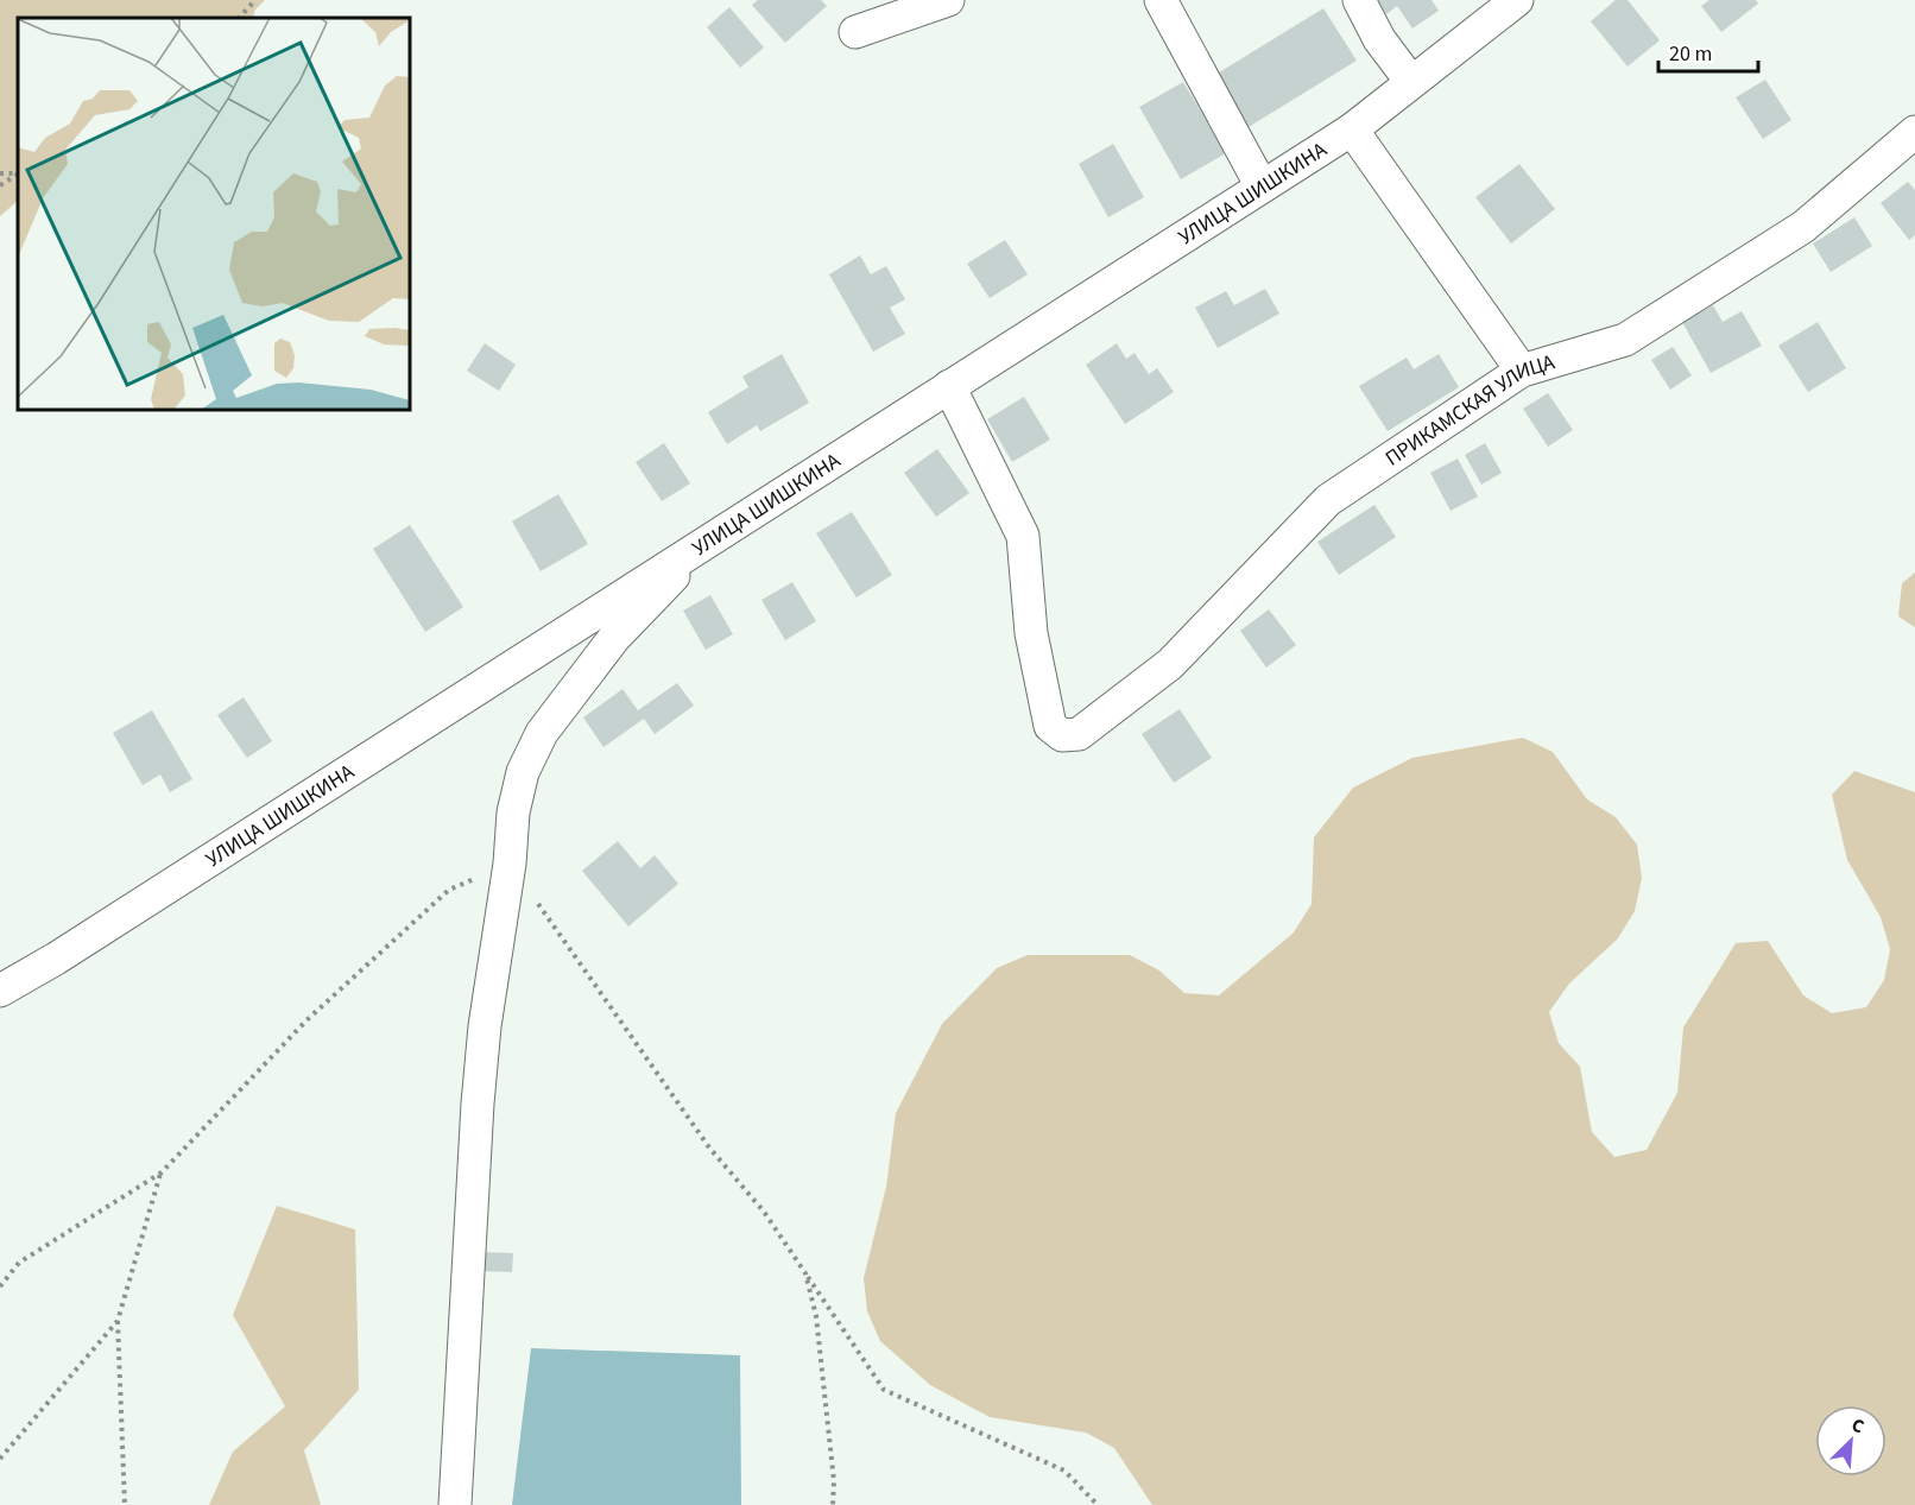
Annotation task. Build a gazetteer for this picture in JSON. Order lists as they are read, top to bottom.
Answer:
{
  "streets": {
    "street": ["УЛИЦА ШИШКИНА", "ПРИКАМСКАЯ УЛИЦА"]
  },
  "crossings": [
    ["УЛИЦА ШИШКИНА", "ПРИКАМСКАЯ УЛИЦА"]
  ],
  "scale_bar": "20 m",
  "north": "top right"
}
